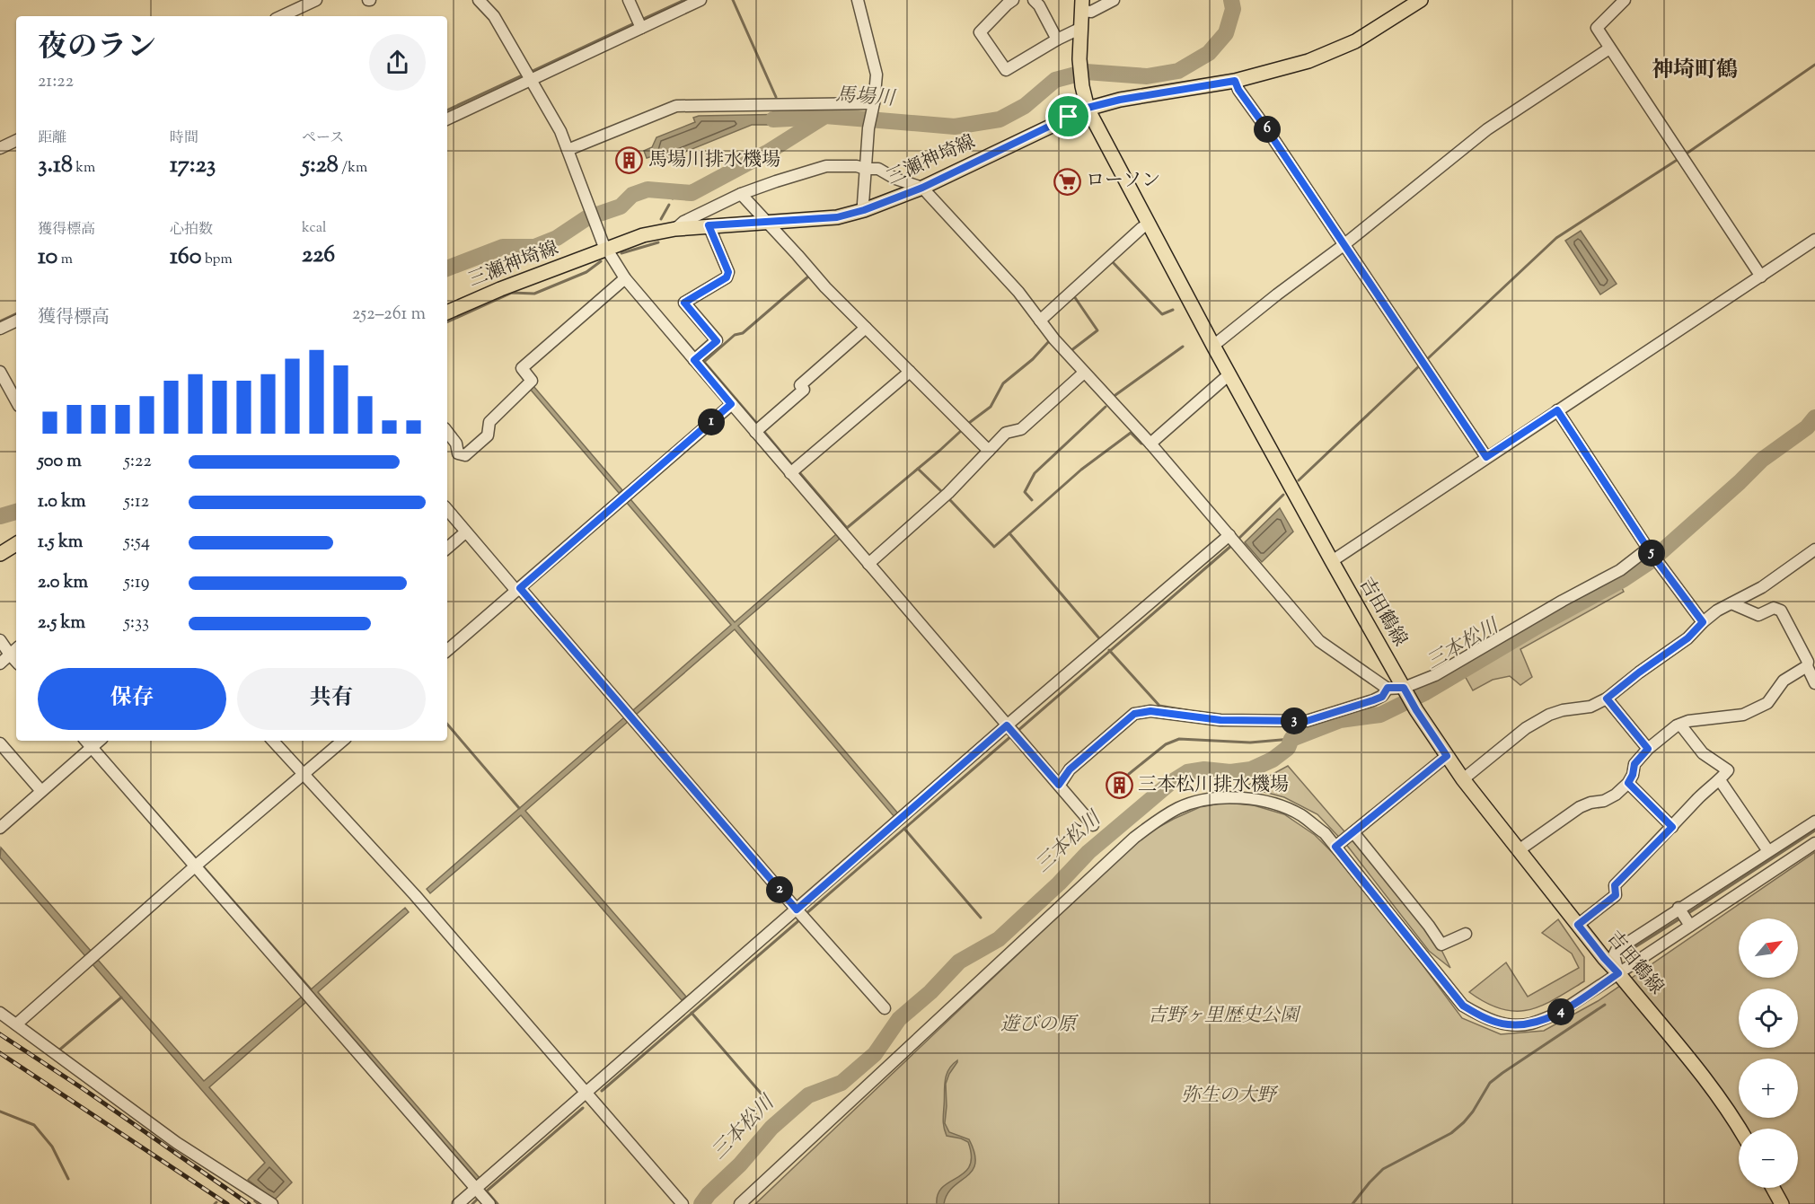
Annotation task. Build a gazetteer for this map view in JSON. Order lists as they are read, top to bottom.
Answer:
{
  "streets": {
    "main road": ["三瀬神埼線", "吉田鶴線"]
  },
  "crossings": [
    ["三瀬神埼線", "吉田鶴線"]
  ],
  "districts": ["神埼町鶴"],
  "water": ["馬場川", "三本松川"],
  "parks": ["吉野ヶ里歴史公園", "遊びの原", "弥生の大野"],
  "places": {
    "building": ["馬場川排水機場", "三本松川排水機場"],
    "supermarket": ["ローソン"]
  },
  "north": "top right",
  "page": {
    "heading": ["夜のラン", "21:22"],
    "stats": [
      ["距離", "3.18 km"],
      ["時間", "17:23"],
      ["ペース", "5:28 /km"],
      ["獲得標高", "10 m"],
      ["心拍数", "160 bpm"],
      ["kcal", "226"]
    ],
    "pins": [
      "6",
      "1",
      "5",
      "3",
      "2",
      "4"
    ],
    "chart": ["獲得標高", "252–261 m"],
    "list": [
      {
        "name": "500 m",
        "note": "5:22"
      },
      {
        "name": "1.0 km",
        "note": "5:12"
      },
      {
        "name": "1.5 km",
        "note": "5:54"
      },
      {
        "name": "2.0 km",
        "note": "5:19"
      },
      {
        "name": "2.5 km",
        "note": "5:33"
      }
    ],
    "buttons": ["保存", "共有"],
    "map_buttons": ["+", "−"]
  }
}
